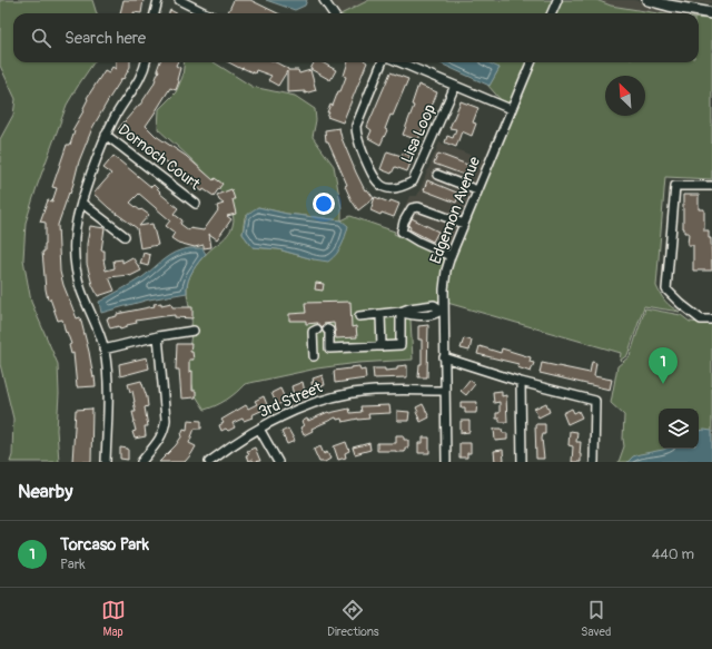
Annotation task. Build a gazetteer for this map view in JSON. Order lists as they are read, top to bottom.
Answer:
{
  "streets": {
    "street": [
      "Lisa Loop",
      "Dornoch Court",
      "Edgemon Avenue",
      "3rd Street"
    ]
  },
  "crossings": [
    ["Edgemon Avenue", "3rd Street"]
  ],
  "north": "top left",
  "page": {
    "search": "Search here",
    "pins": "1",
    "heading": "Nearby",
    "list": [
      {
        "mark": "1",
        "name": "Torcaso Park",
        "note": "Park",
        "value": "440 m"
      }
    ],
    "nav": ["Map", "Directions", "Saved"]
  }
}
